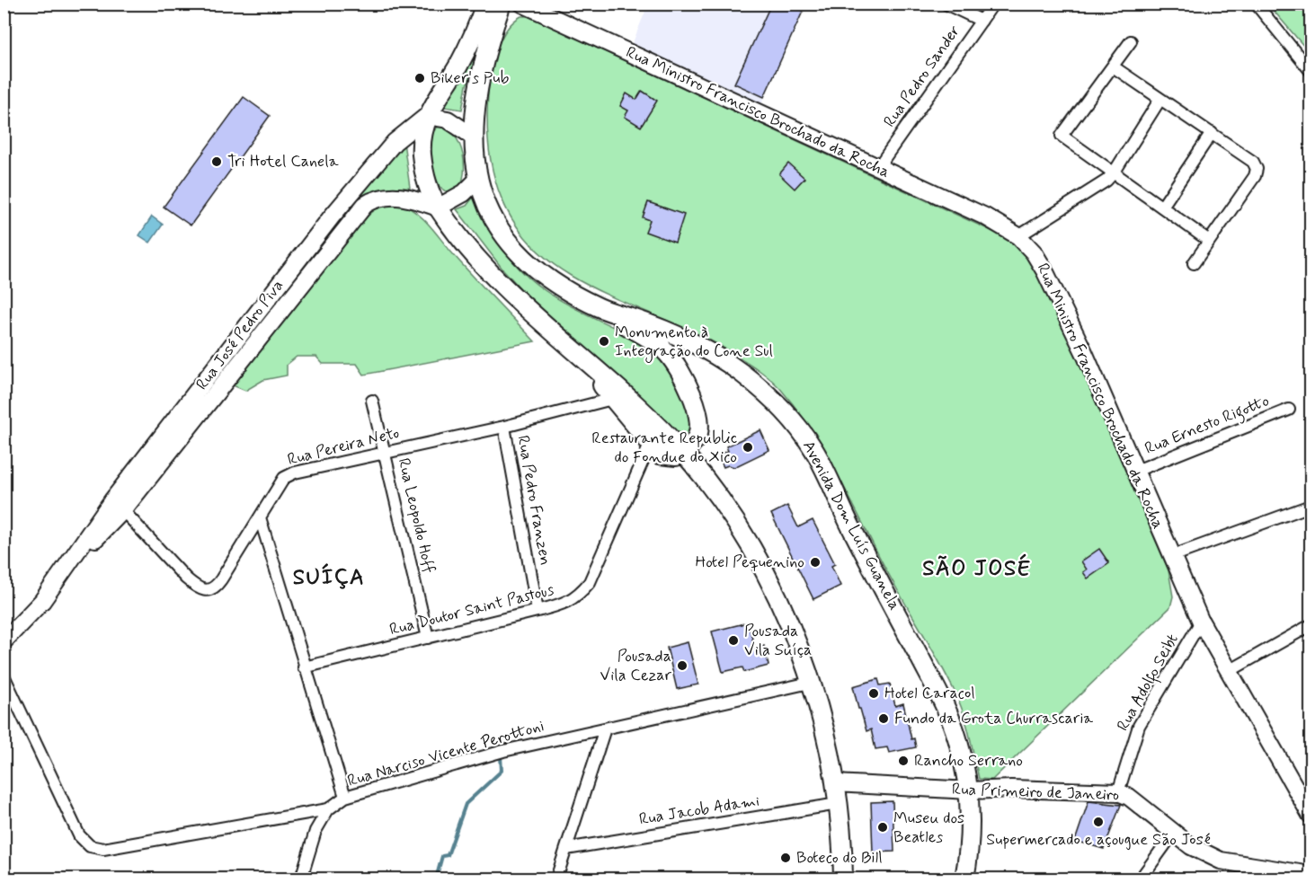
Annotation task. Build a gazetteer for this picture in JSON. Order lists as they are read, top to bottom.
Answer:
{
  "streets": {
    "main road": ["Avenida Dom Luís Guanela"],
    "street": [
      "Rua Pedro Sander",
      "Rua Ministro Francisco Brochado da Rocha",
      "Rua José Pedro Piva",
      "Rua Ernesto Rigotto",
      "Rua Pereira Neto",
      "Rua Pedro Franzen",
      "Rua Leopoldo Hoff",
      "Rua Doutor Saint Pastous",
      "Rua Adolfo Seibt",
      "Rua Narciso Vicente Perottoni",
      "Rua Primeiro de Janeiro",
      "Rua Jacob Adami"
    ]
  },
  "crossings": [
    ["Rua Pedro Sander", "Rua Ministro Francisco Brochado da Rocha"],
    ["Rua Ministro Francisco Brochado da Rocha", "Rua Ernesto Rigotto"],
    ["Rua Ministro Francisco Brochado da Rocha", "Rua Adolfo Seibt"],
    ["Rua José Pedro Piva", "Rua Pereira Neto"],
    ["Rua Pereira Neto", "Rua Pedro Franzen"],
    ["Rua Pereira Neto", "Rua Leopoldo Hoff"],
    ["Rua Pedro Franzen", "Rua Doutor Saint Pastous"],
    ["Rua Leopoldo Hoff", "Rua Doutor Saint Pastous"],
    ["Avenida Dom Luís Guanela", "Rua Primeiro de Janeiro"],
    ["Rua Adolfo Seibt", "Rua Primeiro de Janeiro"]
  ],
  "districts": ["SÃO JOSÉ", "SUÍÇA"],
  "places": [
    "Biker's Pub",
    "Tri Hotel Canela",
    "Monumento à Integração do Cone Sul",
    "Restaurante Republic do Fondue do Xico",
    "Hotel Pequenino",
    "Pousada Vila Suíça",
    "Pousada Vila Cezar",
    "Hotel Caracol",
    "Fundo da Grota Churrascaria",
    "Rancho Serrano",
    "Supermercado e açougue São José",
    "Museu dos Beatles",
    "Boteco do Bill"
  ]
}
